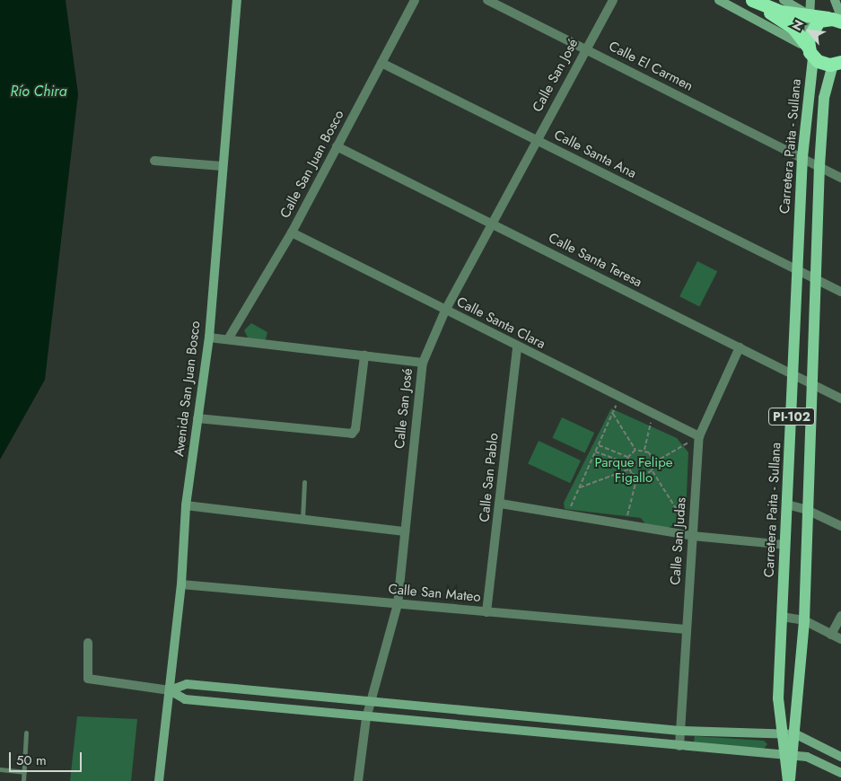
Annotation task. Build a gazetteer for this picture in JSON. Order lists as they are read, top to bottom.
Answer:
{
  "streets": {
    "main road": ["Carretera Paita - Sullana", "PI-102"],
    "street": [
      "Calle El Carmen",
      "Calle San José",
      "Calle Santa Ana",
      "Calle San Juan Bosco",
      "Calle Santa Teresa",
      "Calle Santa Clara",
      "Avenida San Juan Bosco",
      "Calle San Pablo",
      "Calle San Judas",
      "Calle San Mateo"
    ]
  },
  "crossings": [
    ["Calle El Carmen", "Calle San José"],
    ["Calle El Carmen", "Carretera Paita - Sullana"],
    ["Calle San José", "Calle Santa Ana"],
    ["Calle San José", "Calle Santa Teresa"],
    ["Calle San José", "Calle Santa Clara"],
    ["Calle San José", "Calle San Mateo"],
    ["Carretera Paita - Sullana", "Calle Santa Ana"],
    ["Carretera Paita - Sullana", "Calle Santa Teresa"],
    ["Calle Santa Ana", "Calle San Juan Bosco"],
    ["Calle San Juan Bosco", "Calle Santa Teresa"],
    ["Calle San Juan Bosco", "Calle Santa Clara"],
    ["Calle Santa Teresa", "Calle San Judas"],
    ["Calle Santa Clara", "Calle San Pablo"],
    ["Calle Santa Clara", "Calle San Judas"],
    ["Avenida San Juan Bosco", "Calle San Mateo"],
    ["Calle San Pablo", "Calle San Mateo"],
    ["Calle San Judas", "Calle San Mateo"]
  ],
  "water": ["Río Chira"],
  "parks": ["Parque Felipe Figallo"],
  "scale_bar": "50 m",
  "north": "top left"
}
